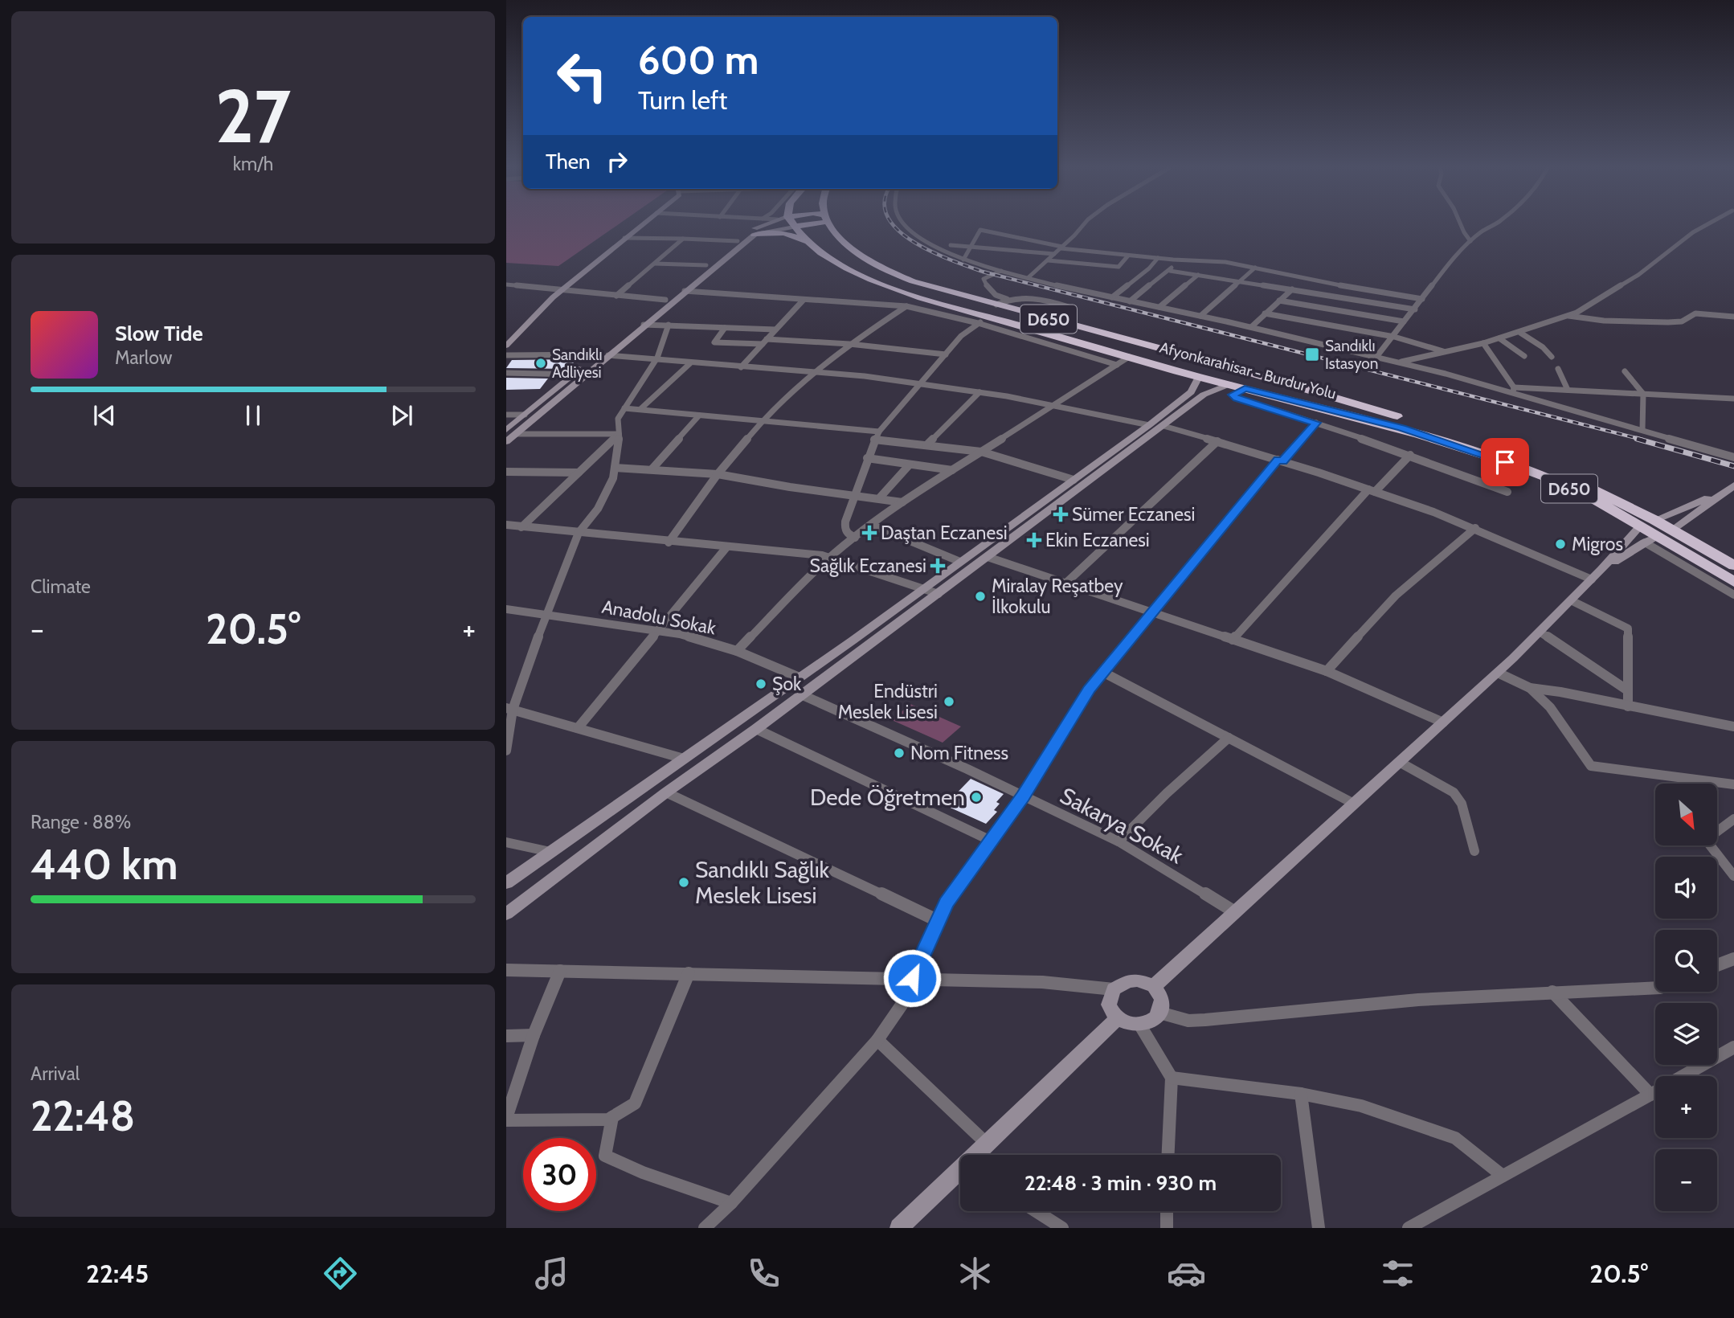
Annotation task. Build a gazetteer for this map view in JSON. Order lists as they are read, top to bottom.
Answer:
{
  "streets": {
    "highway": ["D650", "Afyonkarahisar - Burdur Yolu"],
    "street": ["Anadolu Sokak", "Sakarya Sokak"]
  },
  "places": {
    "transit": ["Sandıklı Istasyon"],
    "other": [
      "Sandıklı Adliyesi",
      "Migros",
      "Miralay Reşatbey İlkokulu",
      "Şok",
      "Endüstri Meslek Lisesi",
      "Nom Fitness",
      "Dede Öğretmen",
      "Sandıklı Sağlık Meslek Lisesi"
    ],
    "health": [
      "Sümer Eczanesi",
      "Daştan Eczanesi",
      "Ekin Eczanesi",
      "Sağlık Eczanesi"
    ]
  },
  "north": "bottom right",
  "page": {
    "tile": [
      ["27", "km/h"],
      "Climate",
      ["Range · 88%", "440 km"],
      ["Arrival", "22:48"]
    ],
    "turn": ["600 m", "Turn left"],
    "then": "Then",
    "song": ["Slow Tide", "Marlow"],
    "heat": ["−", "20.5°", "+"],
    "map_buttons": ["+", "−"],
    "limit": "30",
    "trip": "22:48 · 3 min · 930 m",
    "tabs": ["22:45", "20.5°"]
  }
}
